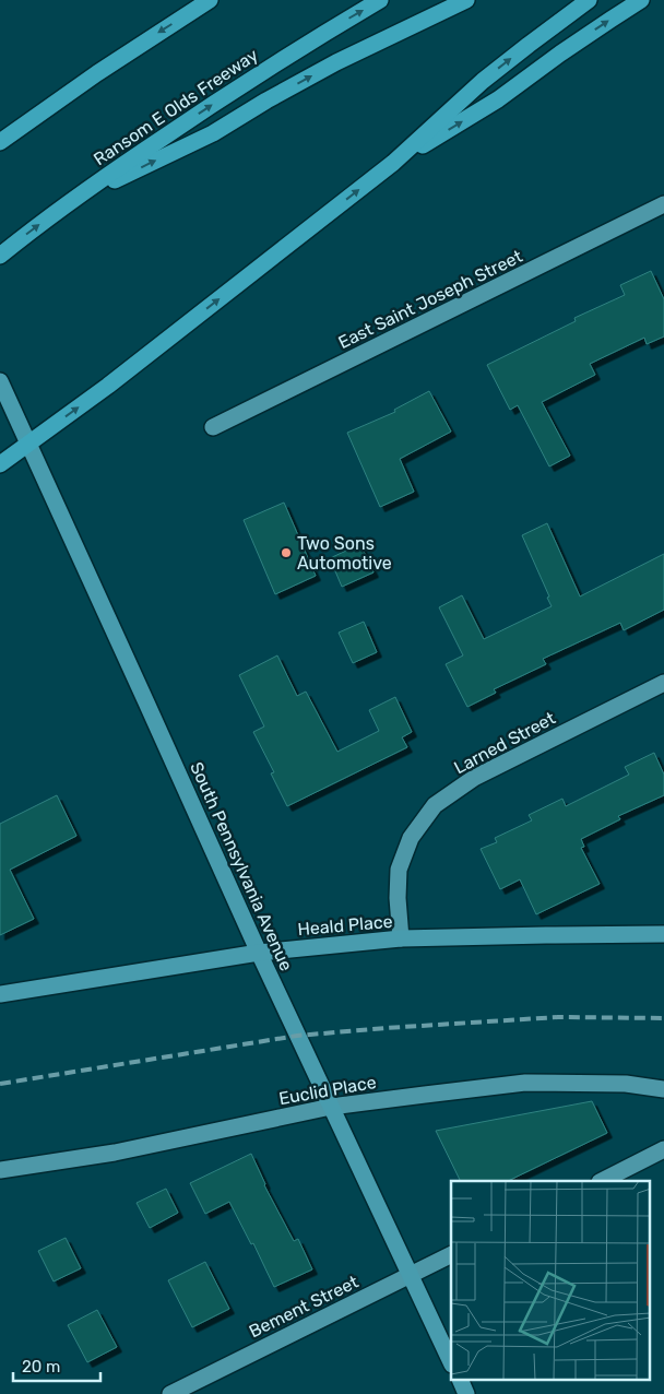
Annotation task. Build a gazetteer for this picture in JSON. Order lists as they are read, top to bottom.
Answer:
{
  "streets": {
    "highway": ["Ransom E Olds Freeway"],
    "main road": ["South Pennsylvania Avenue", "Heald Place"],
    "street": [
      "East Saint Joseph Street",
      "Larned Street",
      "Euclid Place",
      "Bement Street"
    ]
  },
  "crossings": [
    ["Larned Street", "Heald Place"],
    ["South Pennsylvania Avenue", "Heald Place"],
    ["South Pennsylvania Avenue", "Euclid Place"],
    ["South Pennsylvania Avenue", "Bement Street"]
  ],
  "places": ["Two Sons Automotive"],
  "scale_bar": "20 m"
}
